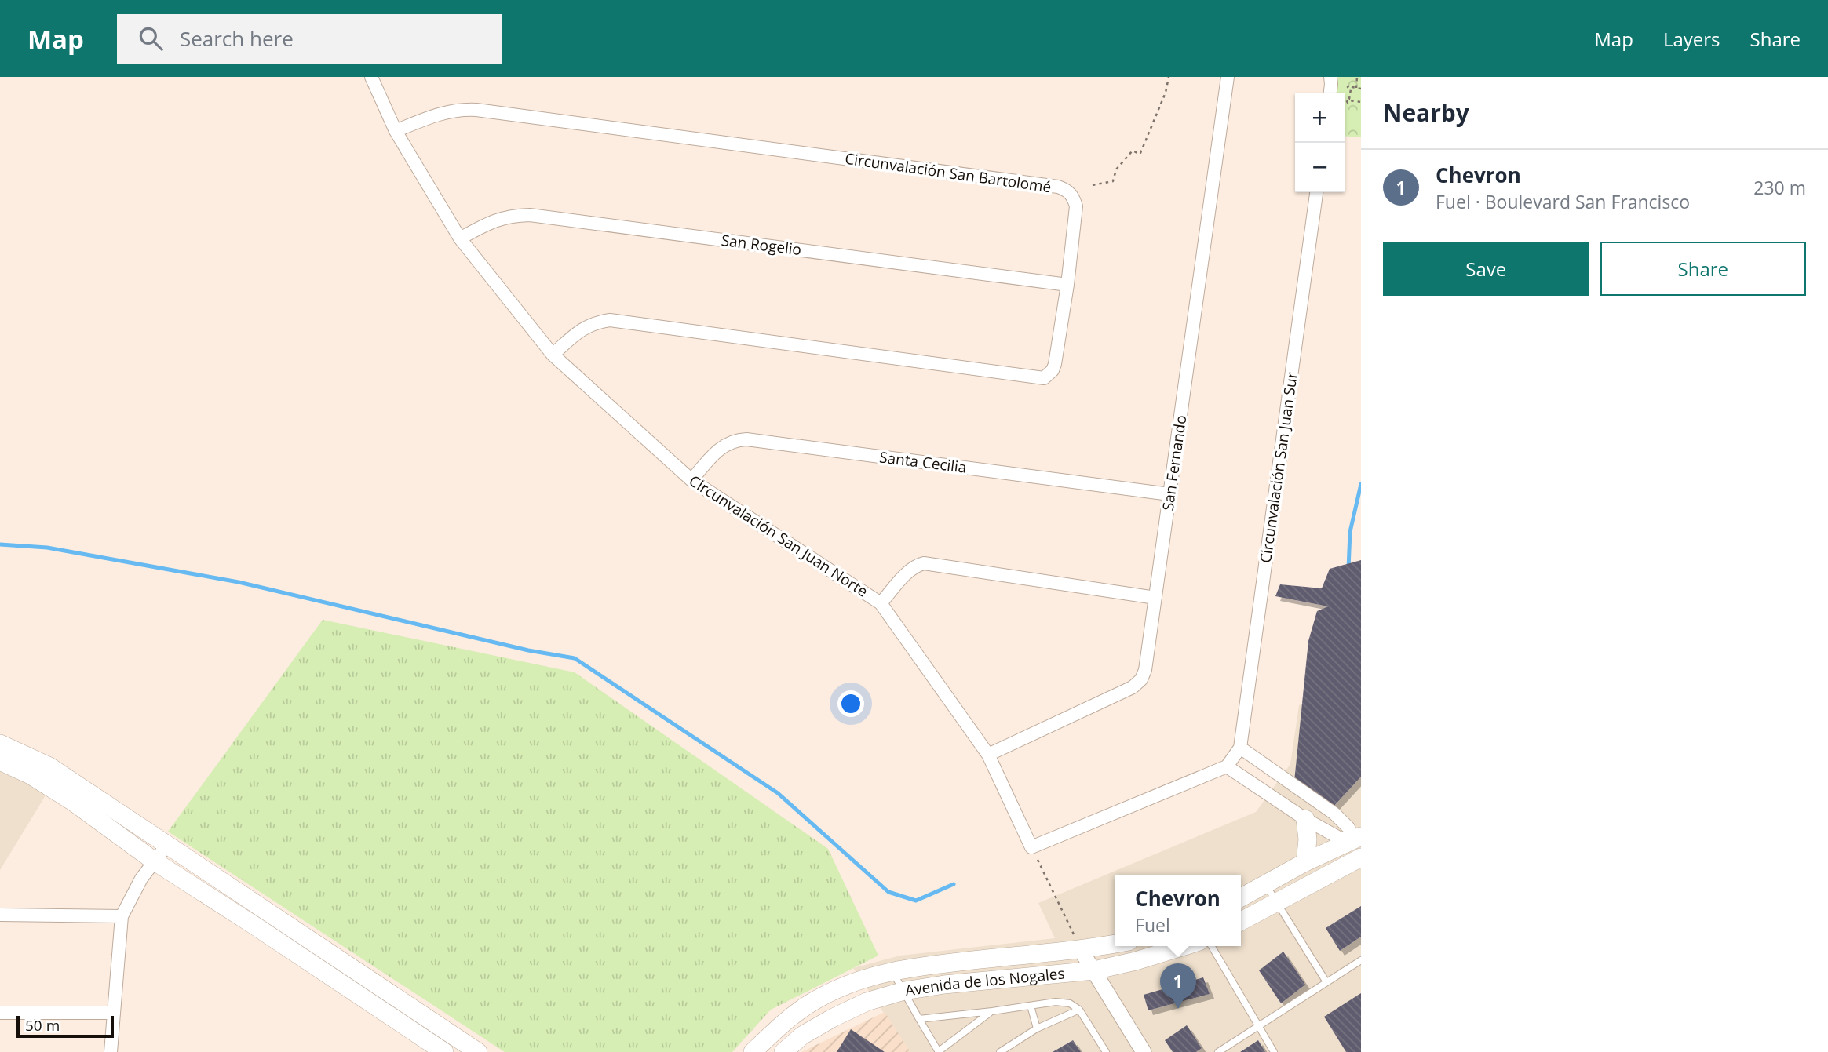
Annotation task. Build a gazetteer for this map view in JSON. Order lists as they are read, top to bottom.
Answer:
{
  "streets": {
    "main road": ["Avenida de los Nogales"],
    "street": [
      "Circunvalación San Bartolomé",
      "San Rogelio",
      "Santa Cecilia",
      "San Fernando",
      "Circunvalación San Juan Sur",
      "Circunvalación San Juan Norte"
    ]
  },
  "crossings": [
    ["Circunvalación San Bartolomé", "San Rogelio"],
    ["Circunvalación San Bartolomé", "Circunvalación San Juan Norte"],
    ["San Rogelio", "Circunvalación San Juan Norte"],
    ["Santa Cecilia", "San Fernando"],
    ["Santa Cecilia", "Circunvalación San Juan Norte"],
    ["San Fernando", "Circunvalación San Juan Norte"]
  ],
  "scale_bar": "50 m",
  "page": {
    "header": "Map",
    "search": "Search here",
    "nav": ["Map", "Layers", "Share"],
    "heading": "Nearby",
    "map_buttons": ["+", "−"],
    "list": [
      {
        "mark": "1",
        "name": "Chevron",
        "note": "Fuel · Boulevard San Francisco",
        "value": "230 m"
      }
    ],
    "buttons": ["Save", "Share"],
    "popup": ["Chevron", "Fuel"],
    "pins": "1",
    "scale": "50 m"
  }
}
